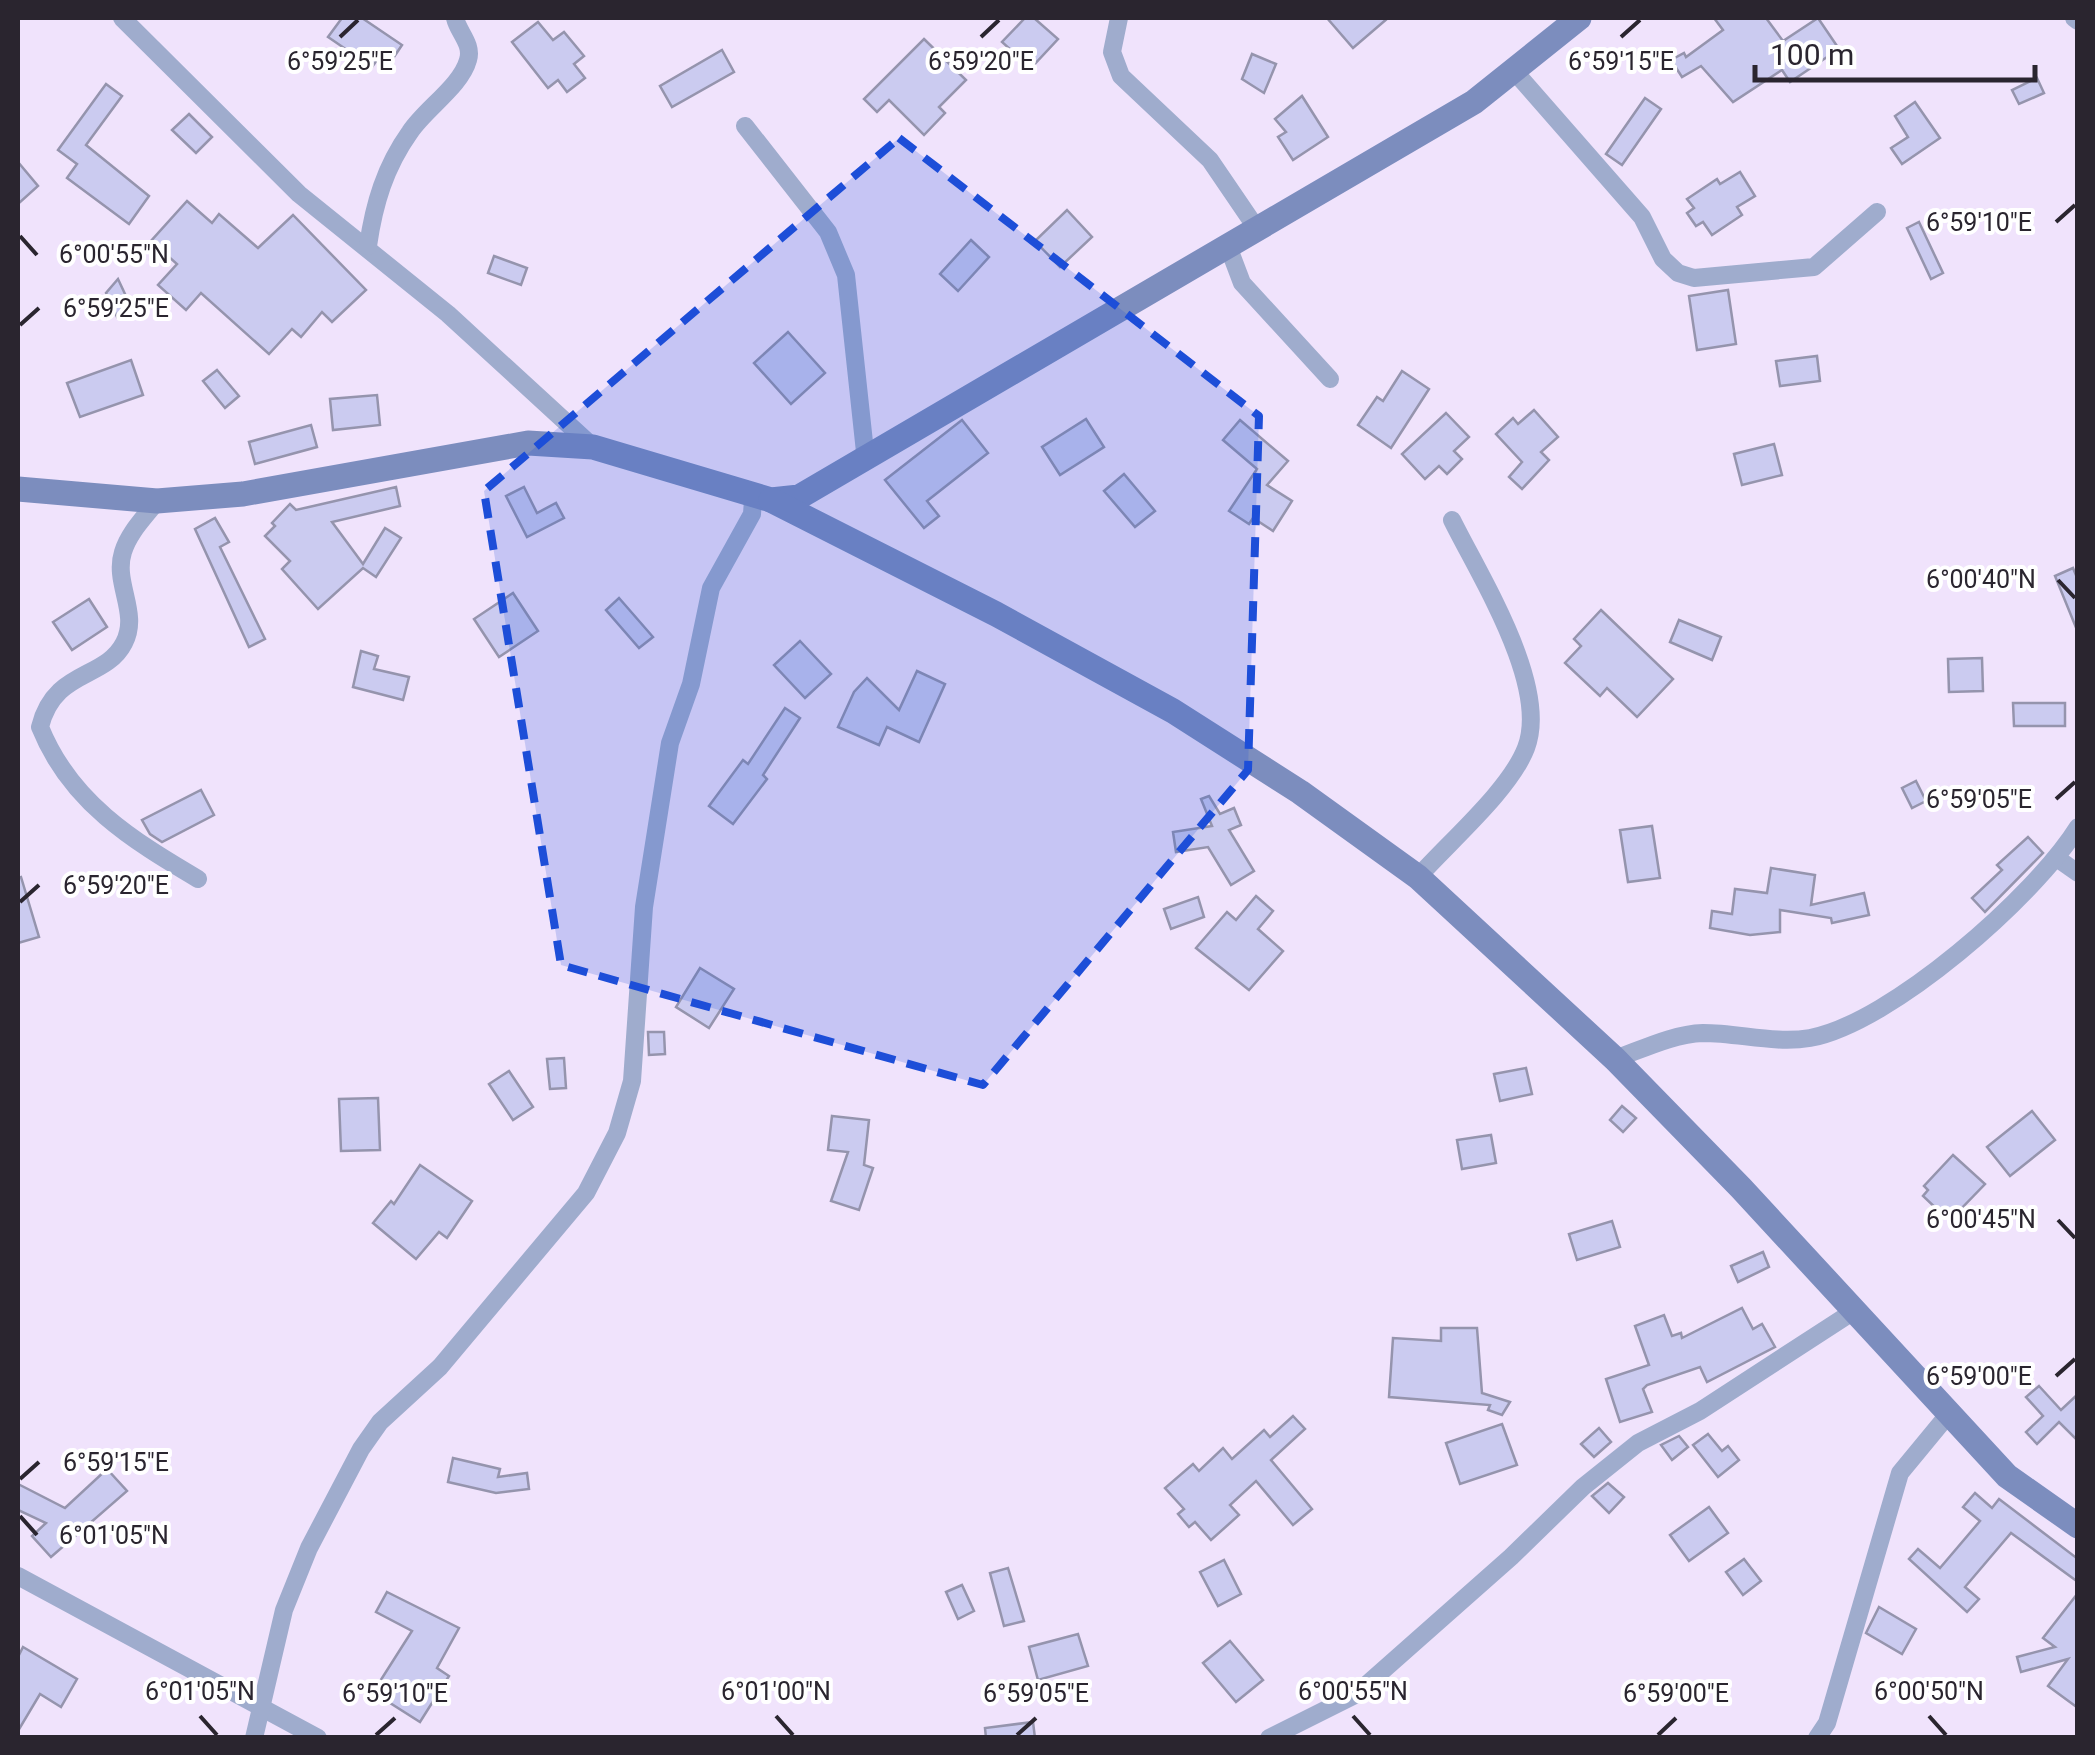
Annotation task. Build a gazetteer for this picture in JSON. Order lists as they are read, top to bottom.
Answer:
{
  "scale_bar": "100 m",
  "coordinates": [
    "6°59'20\"E",
    "6°59'25\"E",
    "6°59'15\"E",
    "6°59'10\"E",
    "6°00'55\"N",
    "6°00'40\"N",
    "6°59'05\"E",
    "6°00'45\"N",
    "6°59'00\"E",
    "6°01'05\"N",
    "6°01'00\"N",
    "6°00'50\"N"
  ]
}
